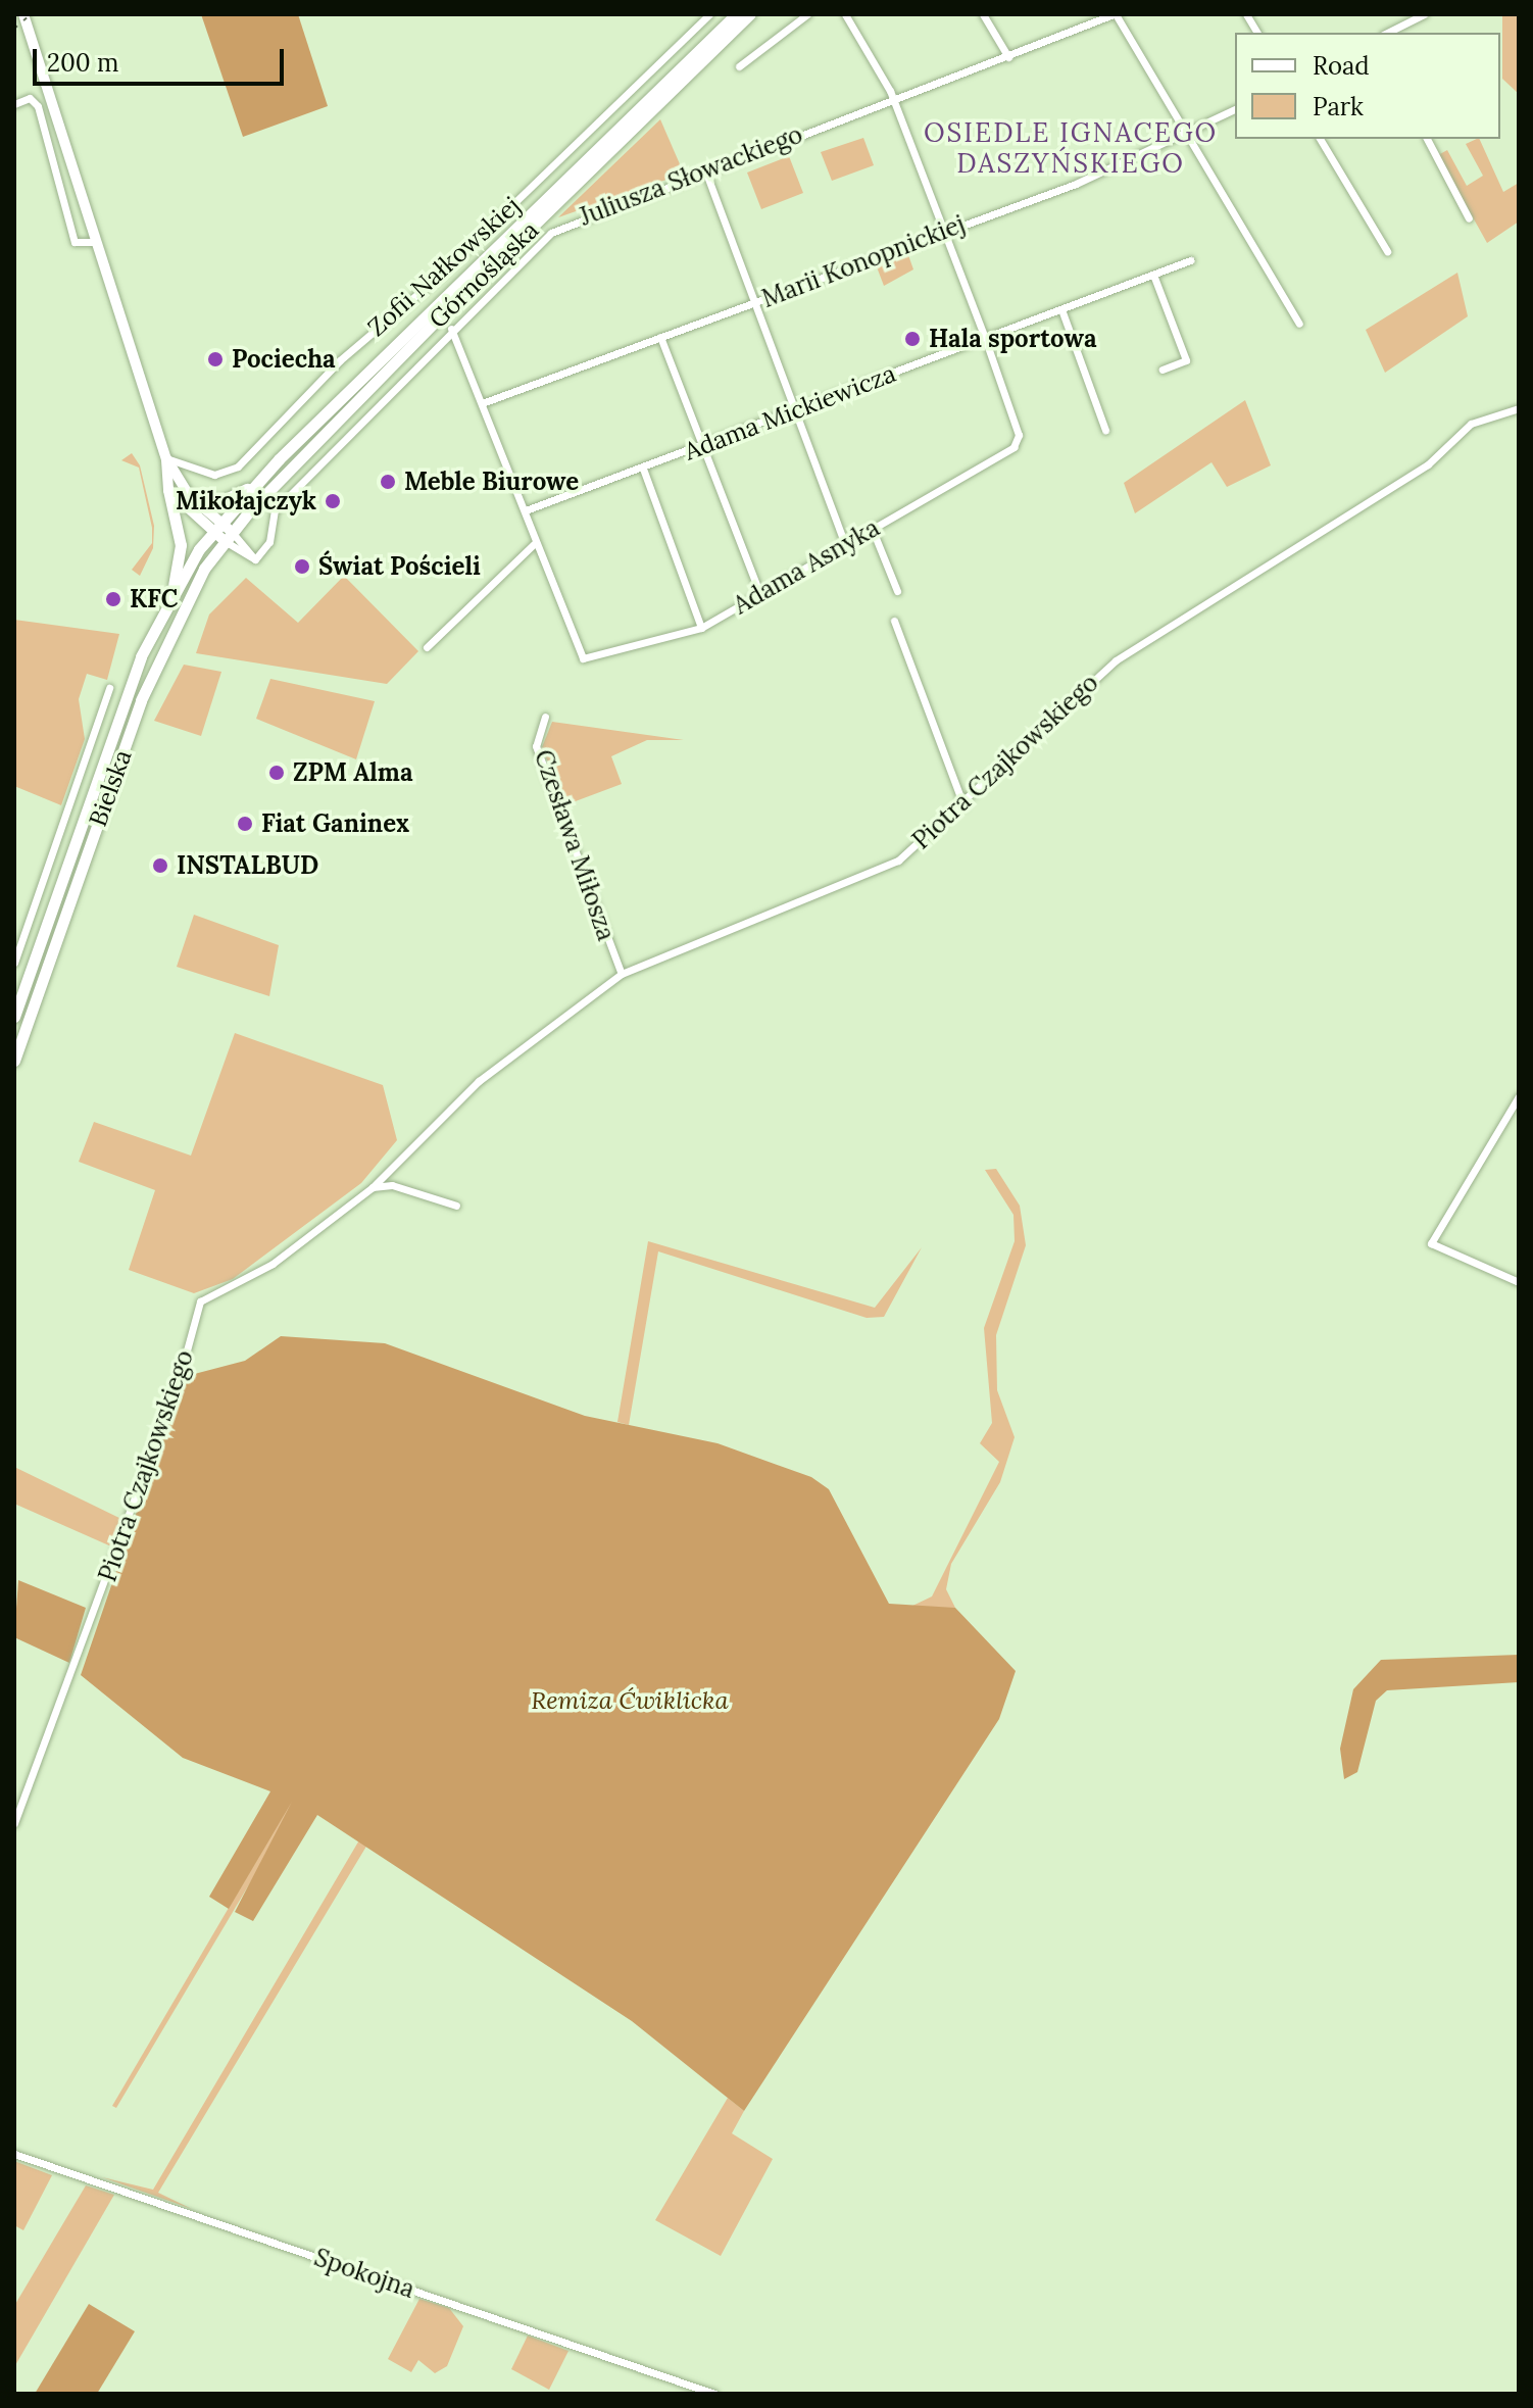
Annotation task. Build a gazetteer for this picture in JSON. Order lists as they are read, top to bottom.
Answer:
{
  "streets": {
    "main road": ["Górnośląska", "Bielska"],
    "street": [
      "Juliusza Słowackiego",
      "Marii Konopnickiej",
      "Zofii Nałkowskiej",
      "Adama Mickiewicza",
      "Adama Asnyka",
      "Piotra Czajkowskiego",
      "Czesława Miłosza",
      "Spokojna"
    ]
  },
  "crossings": [
    ["Juliusza Słowackiego", "Górnośląska"],
    ["Juliusza Słowackiego", "Bielska"],
    ["Górnośląska", "Bielska"],
    ["Adama Mickiewicza", "Adama Asnyka"],
    ["Piotra Czajkowskiego", "Czesława Miłosza"]
  ],
  "districts": ["OSIEDLE IGNACEGO DASZYŃSKIEGO"],
  "parks": ["Remiza Ćwiklicka"],
  "places": [
    "Hala sportowa",
    "Pociecha",
    "Meble Biurowe",
    "Mikołajczyk",
    "Świat Pościeli",
    "KFC",
    "ZPM Alma",
    "Fiat Ganinex",
    "INSTALBUD"
  ],
  "legend": ["Road", "Park"],
  "scale_bar": "200 m"
}
